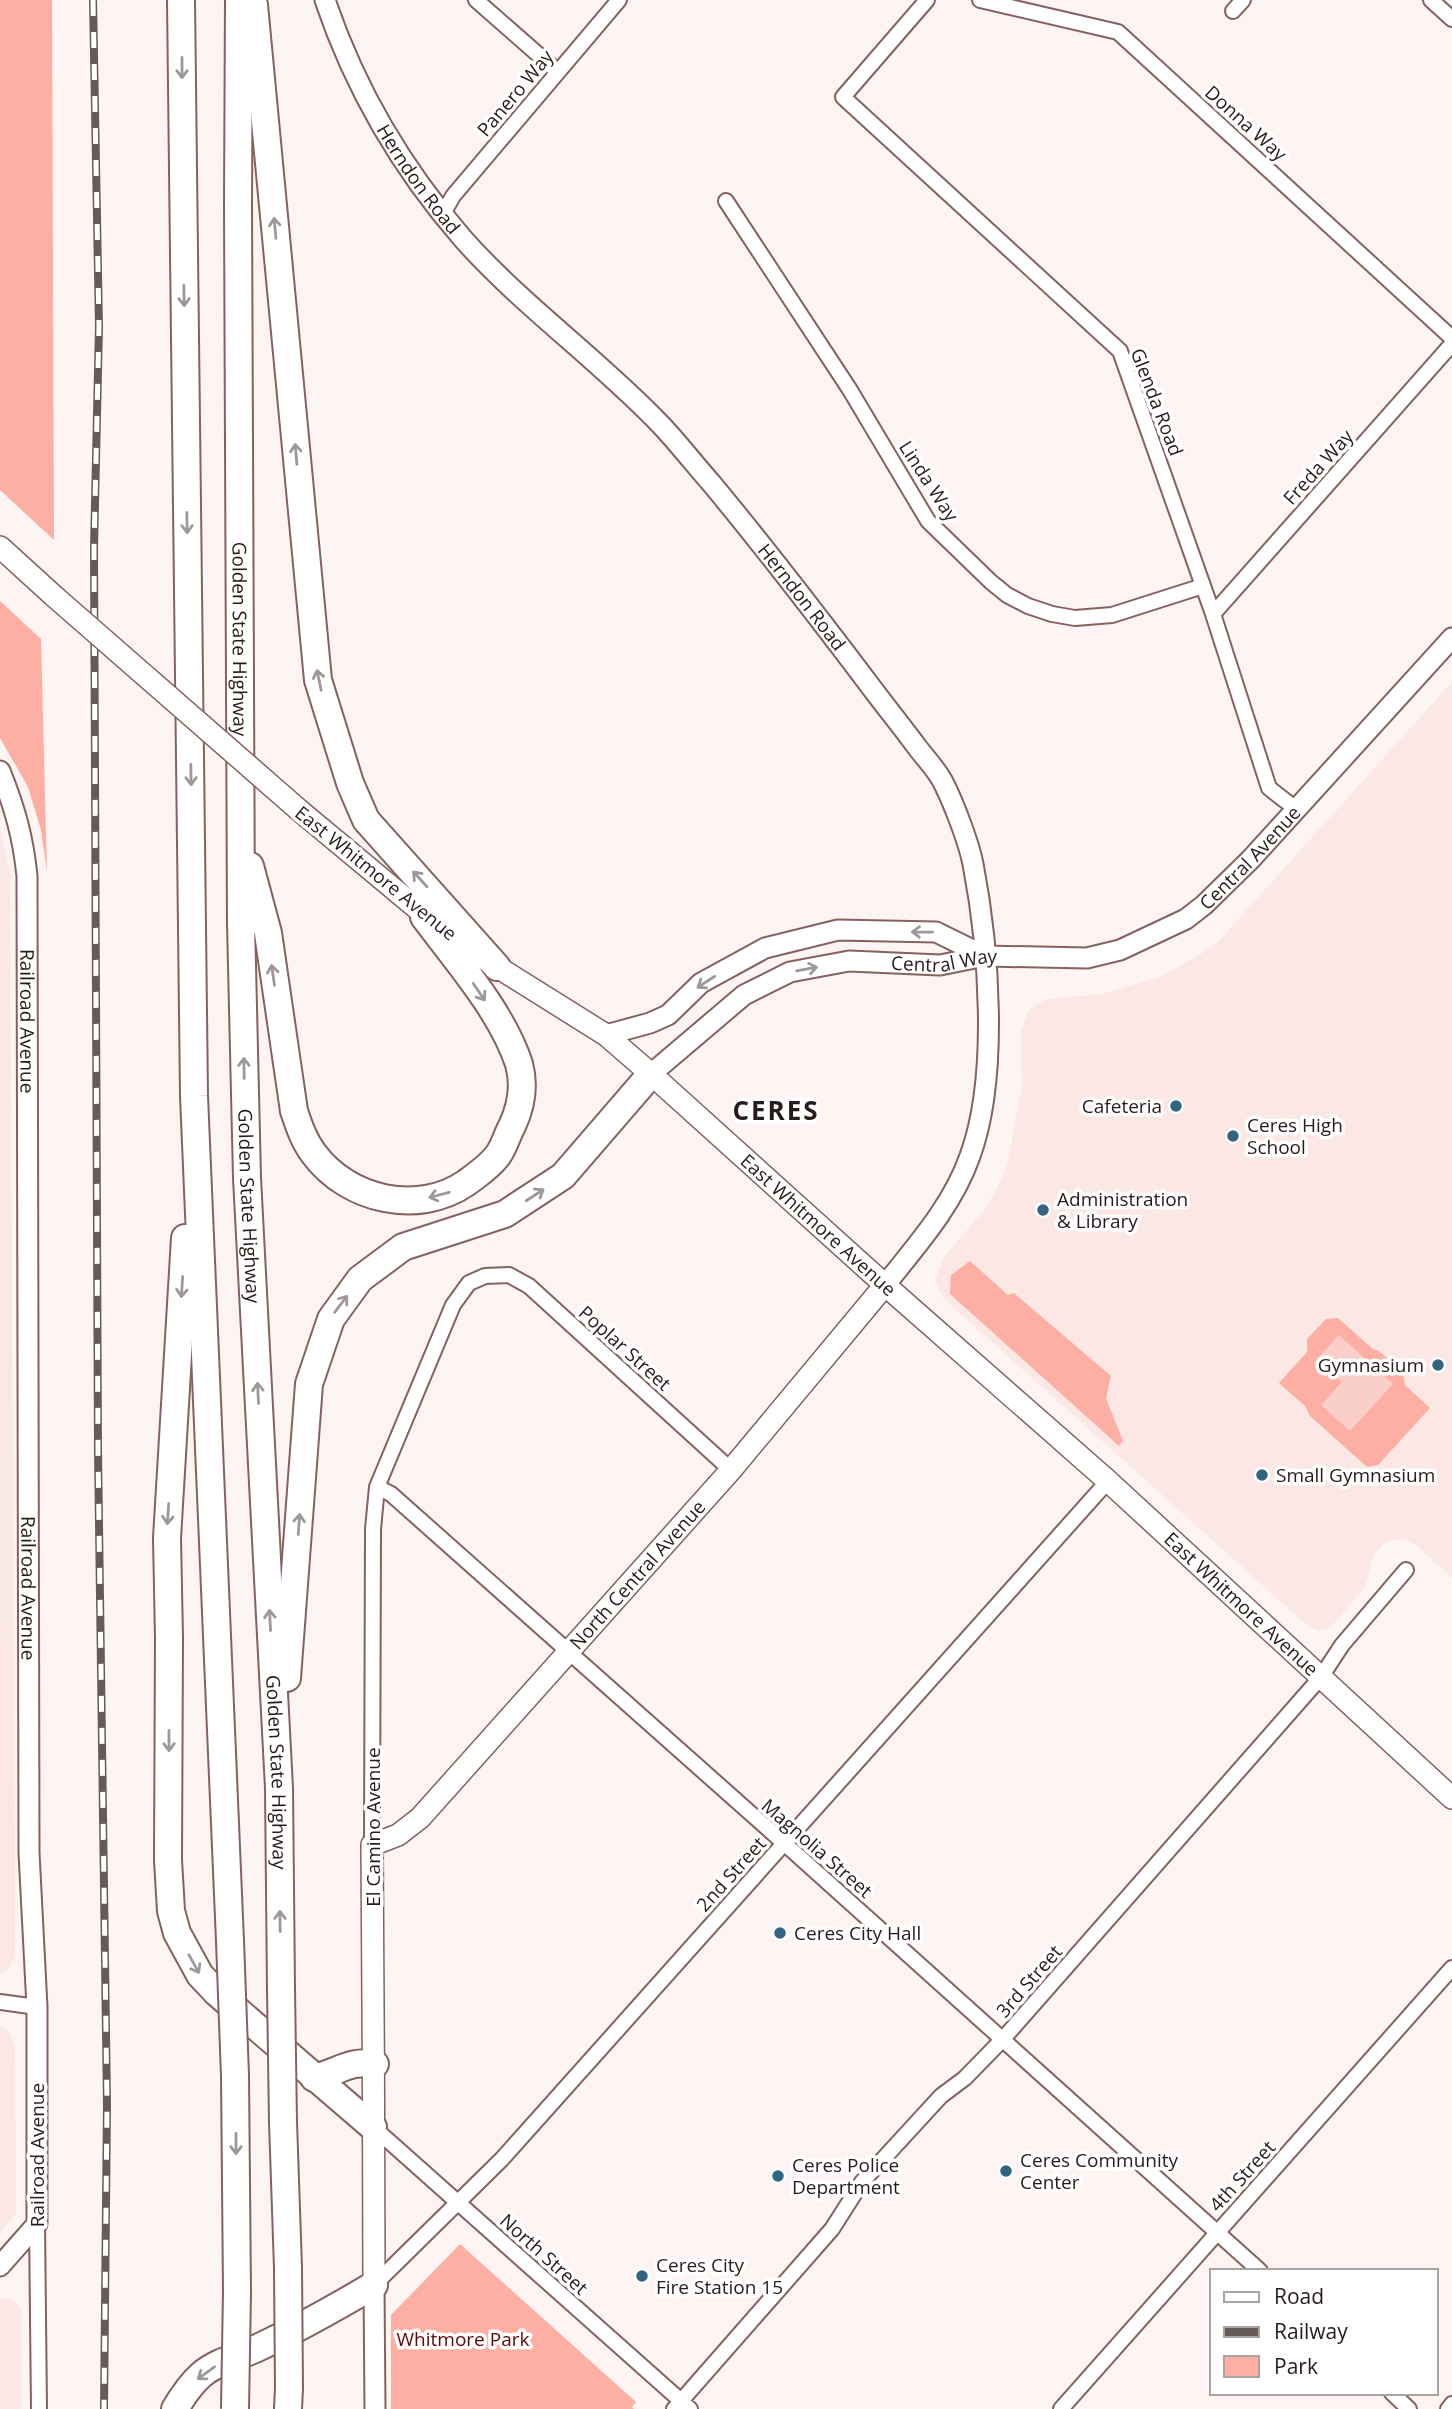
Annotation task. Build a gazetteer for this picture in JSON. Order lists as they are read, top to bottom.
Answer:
{
  "streets": {
    "highway": ["Golden State Highway"],
    "main road": ["East Whitmore Avenue", "North Central Avenue", "El Camino Avenue"],
    "street": [
      "Panero Way",
      "Donna Way",
      "Herndon Road",
      "Glenda Road",
      "Freda Way",
      "Linda Way",
      "Central Avenue",
      "Central Way",
      "Railroad Avenue",
      "Poplar Street",
      "Magnolia Street",
      "2nd Street",
      "3rd Street",
      "4th Street",
      "North Street"
    ]
  },
  "crossings": [
    ["Panero Way", "Herndon Road"],
    ["Herndon Road", "Central Avenue"],
    ["Herndon Road", "East Whitmore Avenue"],
    ["Herndon Road", "Central Way"],
    ["Herndon Road", "North Central Avenue"],
    ["Glenda Road", "Freda Way"],
    ["Glenda Road", "Linda Way"],
    ["Glenda Road", "Central Avenue"],
    ["Central Avenue", "Central Way"],
    ["East Whitmore Avenue", "Central Way"],
    ["East Whitmore Avenue", "North Central Avenue"],
    ["East Whitmore Avenue", "2nd Street"],
    ["East Whitmore Avenue", "3rd Street"],
    ["Poplar Street", "North Central Avenue"],
    ["Poplar Street", "El Camino Avenue"],
    ["North Central Avenue", "El Camino Avenue"],
    ["North Central Avenue", "Magnolia Street"],
    ["El Camino Avenue", "Magnolia Street"],
    ["El Camino Avenue", "2nd Street"],
    ["El Camino Avenue", "North Street"],
    ["Magnolia Street", "2nd Street"],
    ["Magnolia Street", "3rd Street"],
    ["Magnolia Street", "4th Street"],
    ["2nd Street", "North Street"],
    ["3rd Street", "North Street"]
  ],
  "districts": ["CERES"],
  "parks": ["Whitmore Park"],
  "places": [
    "Cafeteria",
    "Ceres High School",
    "Administration & Library",
    "Gymnasium",
    "Small Gymnasium",
    "Ceres City Hall",
    "Ceres Community Center",
    "Ceres Police Department",
    "Ceres City Fire Station 15"
  ],
  "legend": ["Road", "Railway", "Park"]
}
